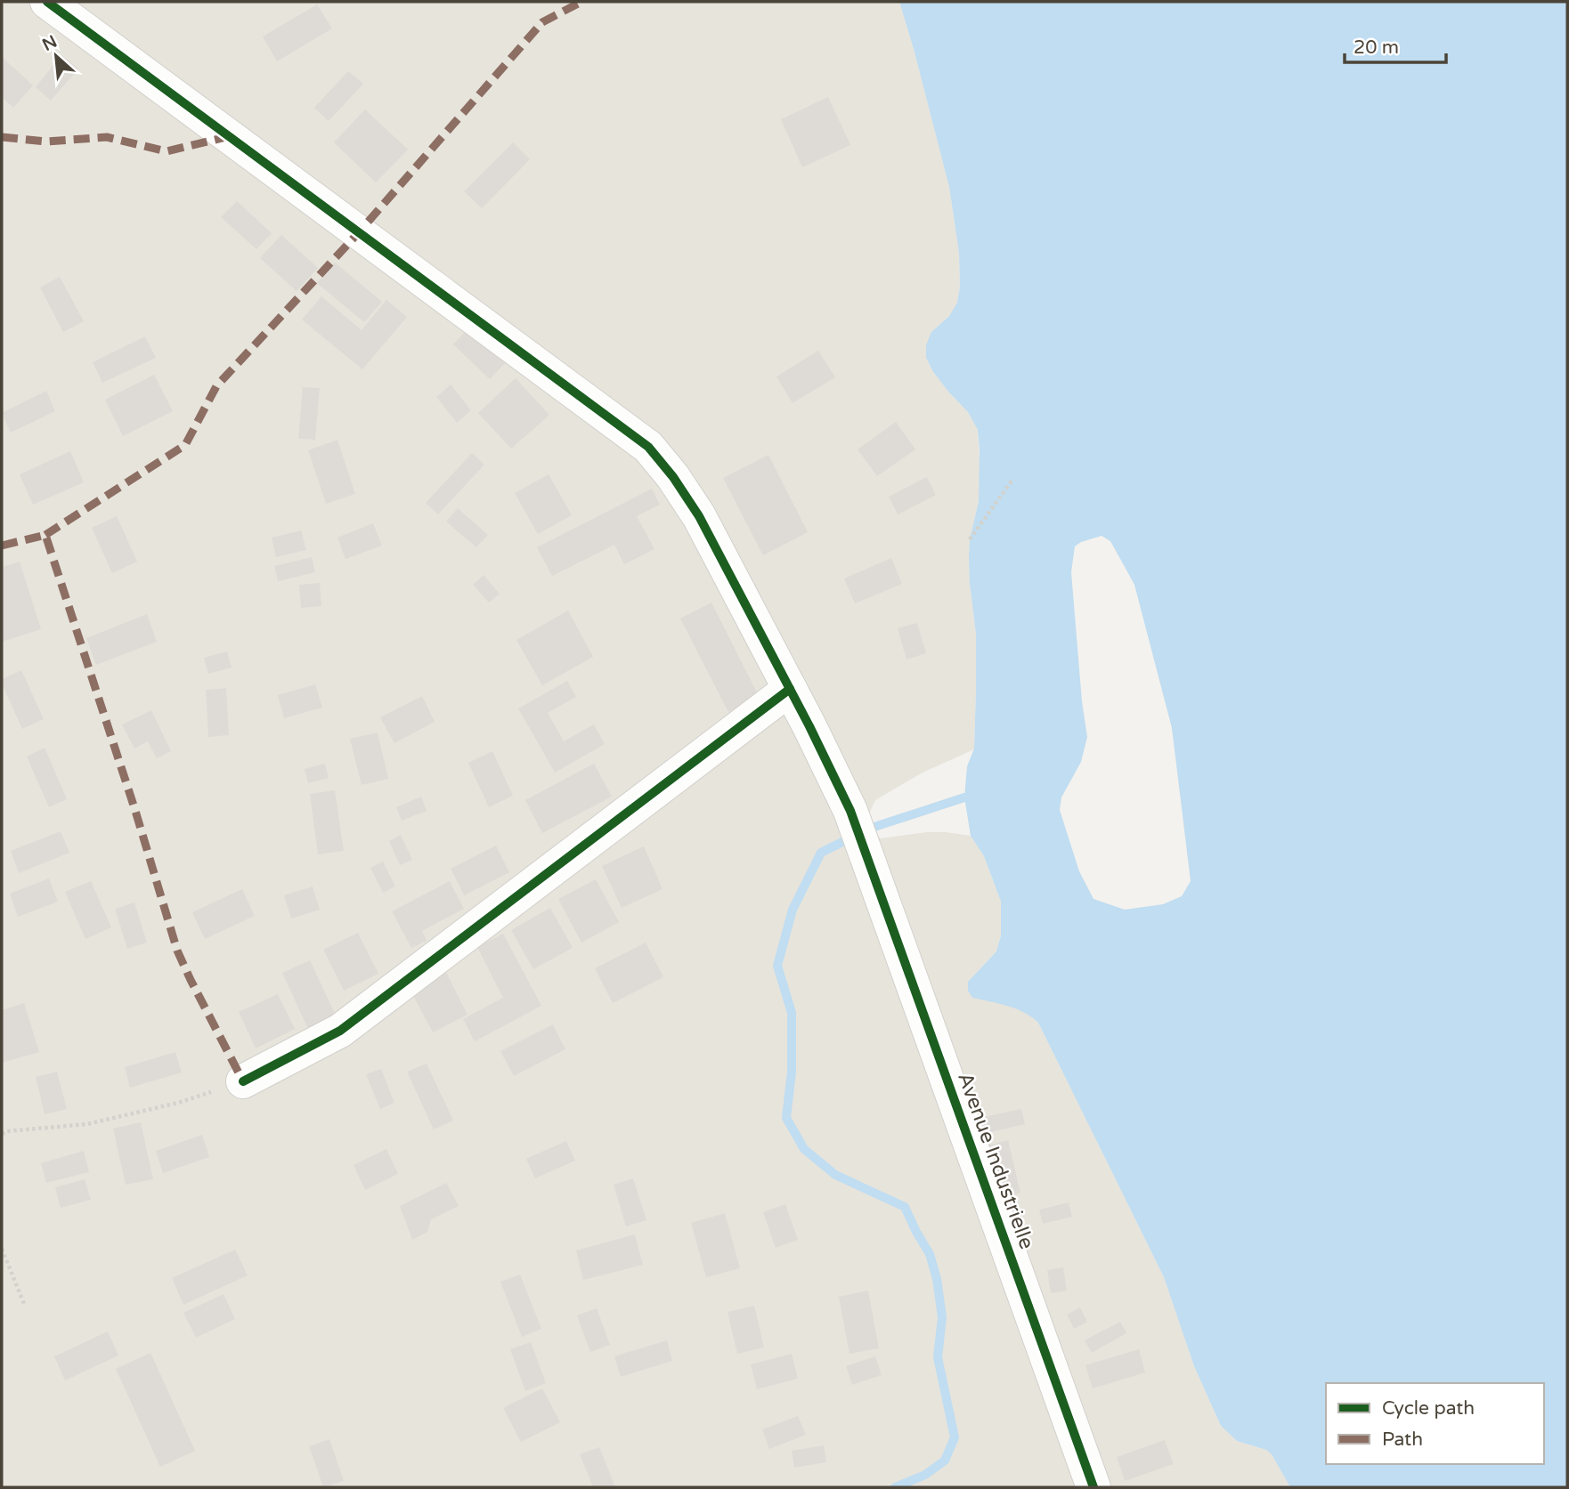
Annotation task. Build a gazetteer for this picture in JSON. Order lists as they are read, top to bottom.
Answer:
{
  "streets": {
    "street": ["Avenue Industrielle"]
  },
  "legend": ["Cycle path", "Path"],
  "scale_bar": "20 m",
  "north": "top left"
}
